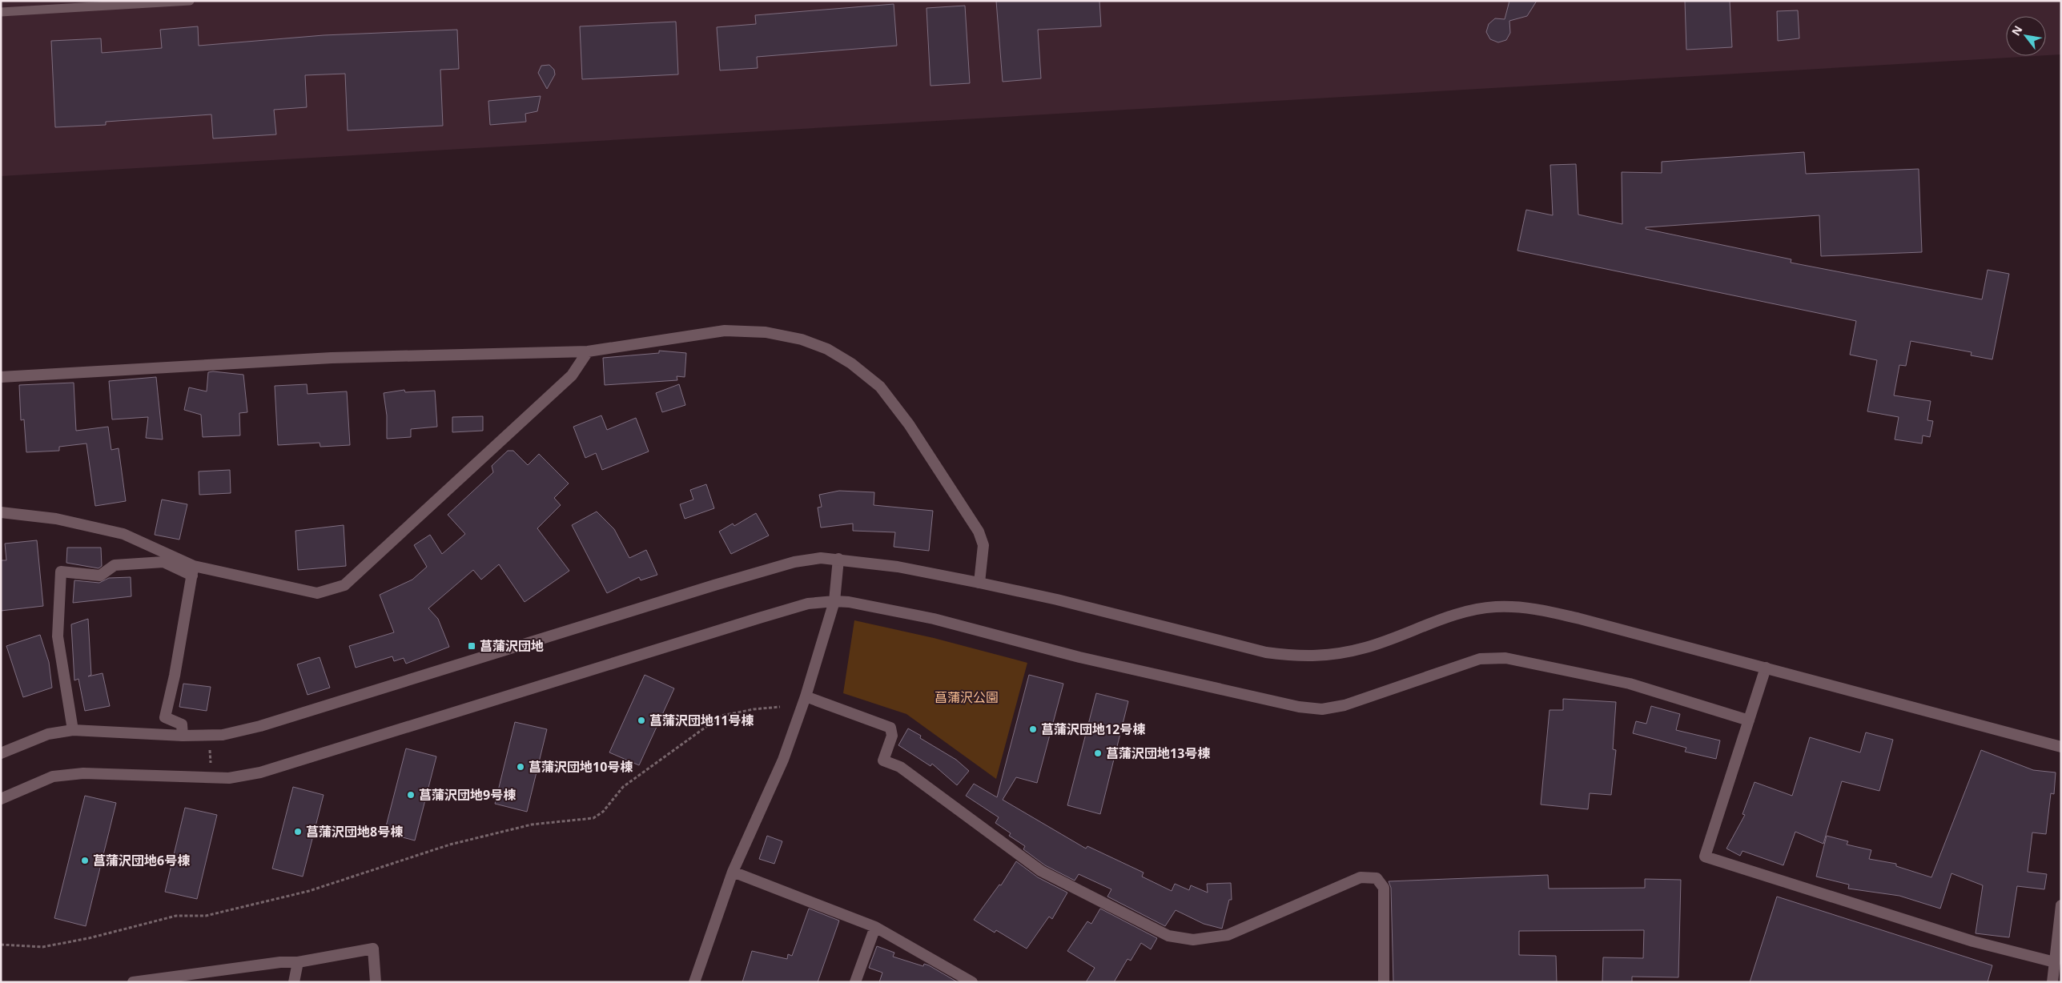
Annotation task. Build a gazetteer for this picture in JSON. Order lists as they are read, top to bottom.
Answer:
{
  "parks": ["菖蒲沢公園"],
  "places": {
    "transit": ["菖蒲沢団地"],
    "other": [
      "菖蒲沢団地11号棟",
      "菖蒲沢団地12号棟",
      "菖蒲沢団地13号棟",
      "菖蒲沢団地10号棟",
      "菖蒲沢団地9号棟",
      "菖蒲沢団地8号棟",
      "菖蒲沢団地6号棟"
    ]
  },
  "north": "top left"
}
